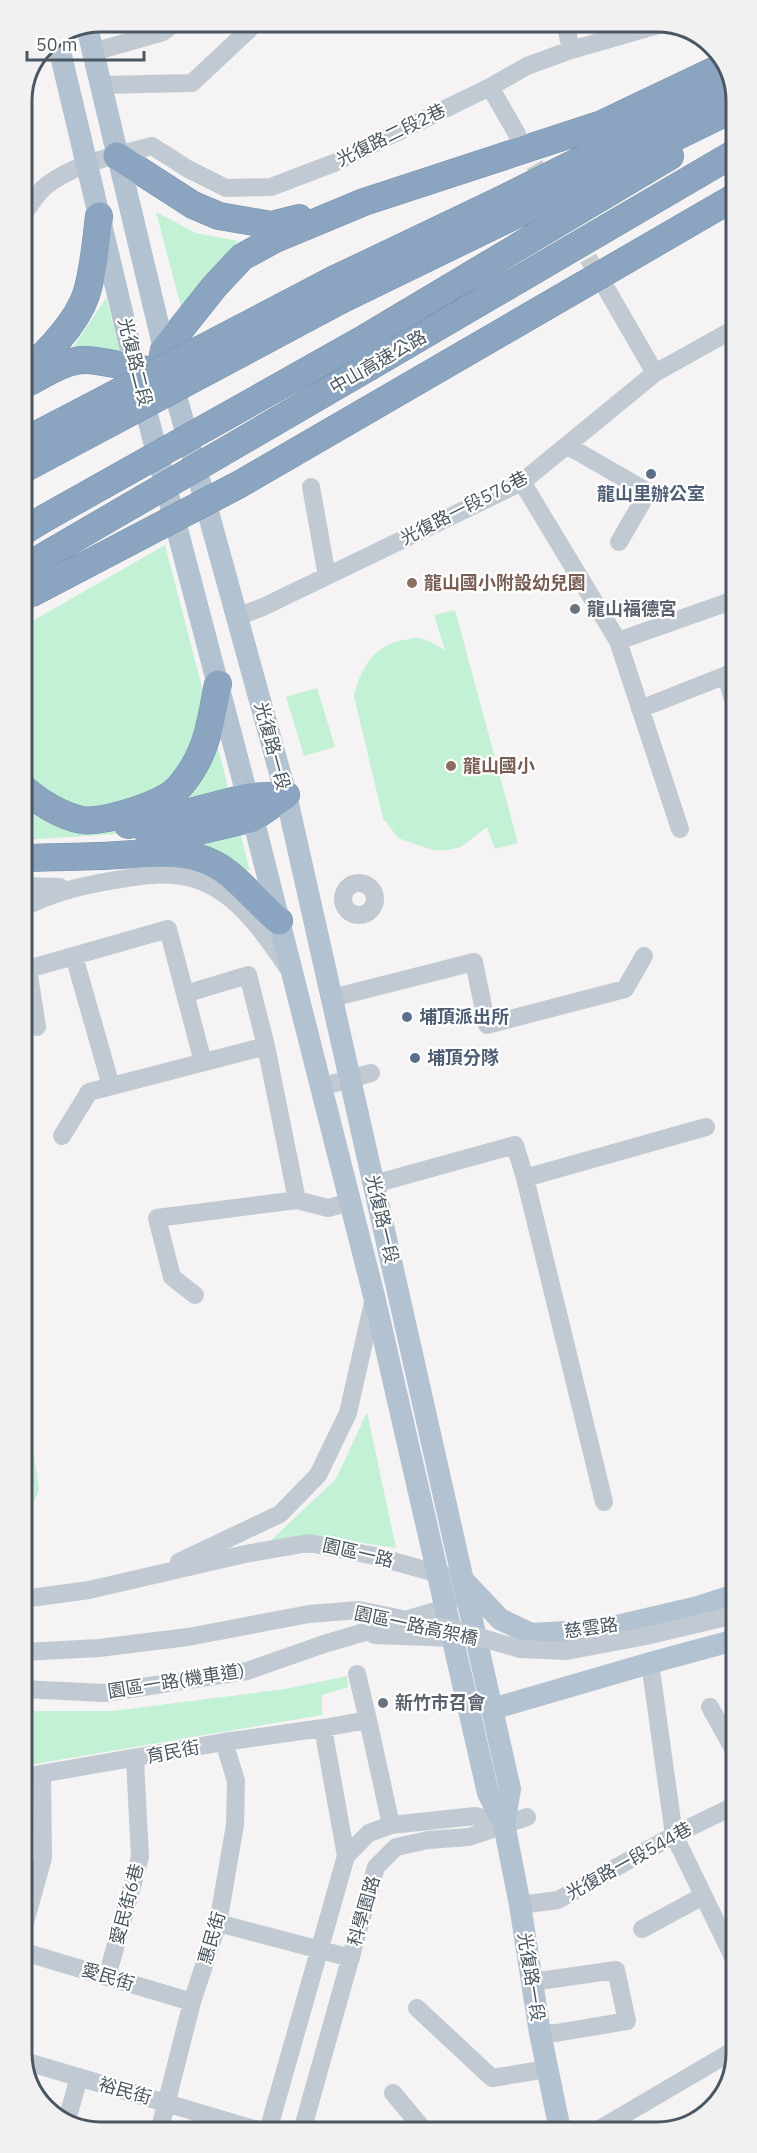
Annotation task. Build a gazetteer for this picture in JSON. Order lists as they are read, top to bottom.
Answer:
{
  "streets": {
    "highway": ["中山高速公路"],
    "main road": ["光復路二段", "光復路一段", "慈雲路"],
    "street": [
      "光復路二段2巷",
      "光復路一段576巷",
      "園區一路",
      "園區一路高架橋",
      "園區一路(機車道)",
      "育民街",
      "光復路一段544巷",
      "愛民街6巷",
      "科學園路",
      "惠民街",
      "愛民街",
      "裕民街"
    ]
  },
  "crossings": [
    ["光復路二段2巷", "光復路二段"],
    ["光復路二段", "光復路一段576巷"],
    ["光復路二段", "光復路一段"],
    ["光復路一段576巷", "光復路一段"],
    ["光復路一段", "園區一路"],
    ["光復路一段", "慈雲路"],
    ["光復路一段", "光復路一段544巷"],
    ["光復路一段", "科學園路"],
    ["園區一路", "慈雲路"],
    ["育民街", "愛民街6巷"],
    ["育民街", "科學園路"],
    ["育民街", "惠民街"],
    ["愛民街6巷", "愛民街"],
    ["惠民街", "愛民街"],
    ["惠民街", "裕民街"]
  ],
  "places": [
    "龍山里辦公室",
    "龍山國小附設幼兒園",
    "龍山福德宮",
    "龍山國小",
    "埔頂派出所",
    "埔頂分隊",
    "新竹市召會"
  ],
  "scale_bar": "50 m"
}
